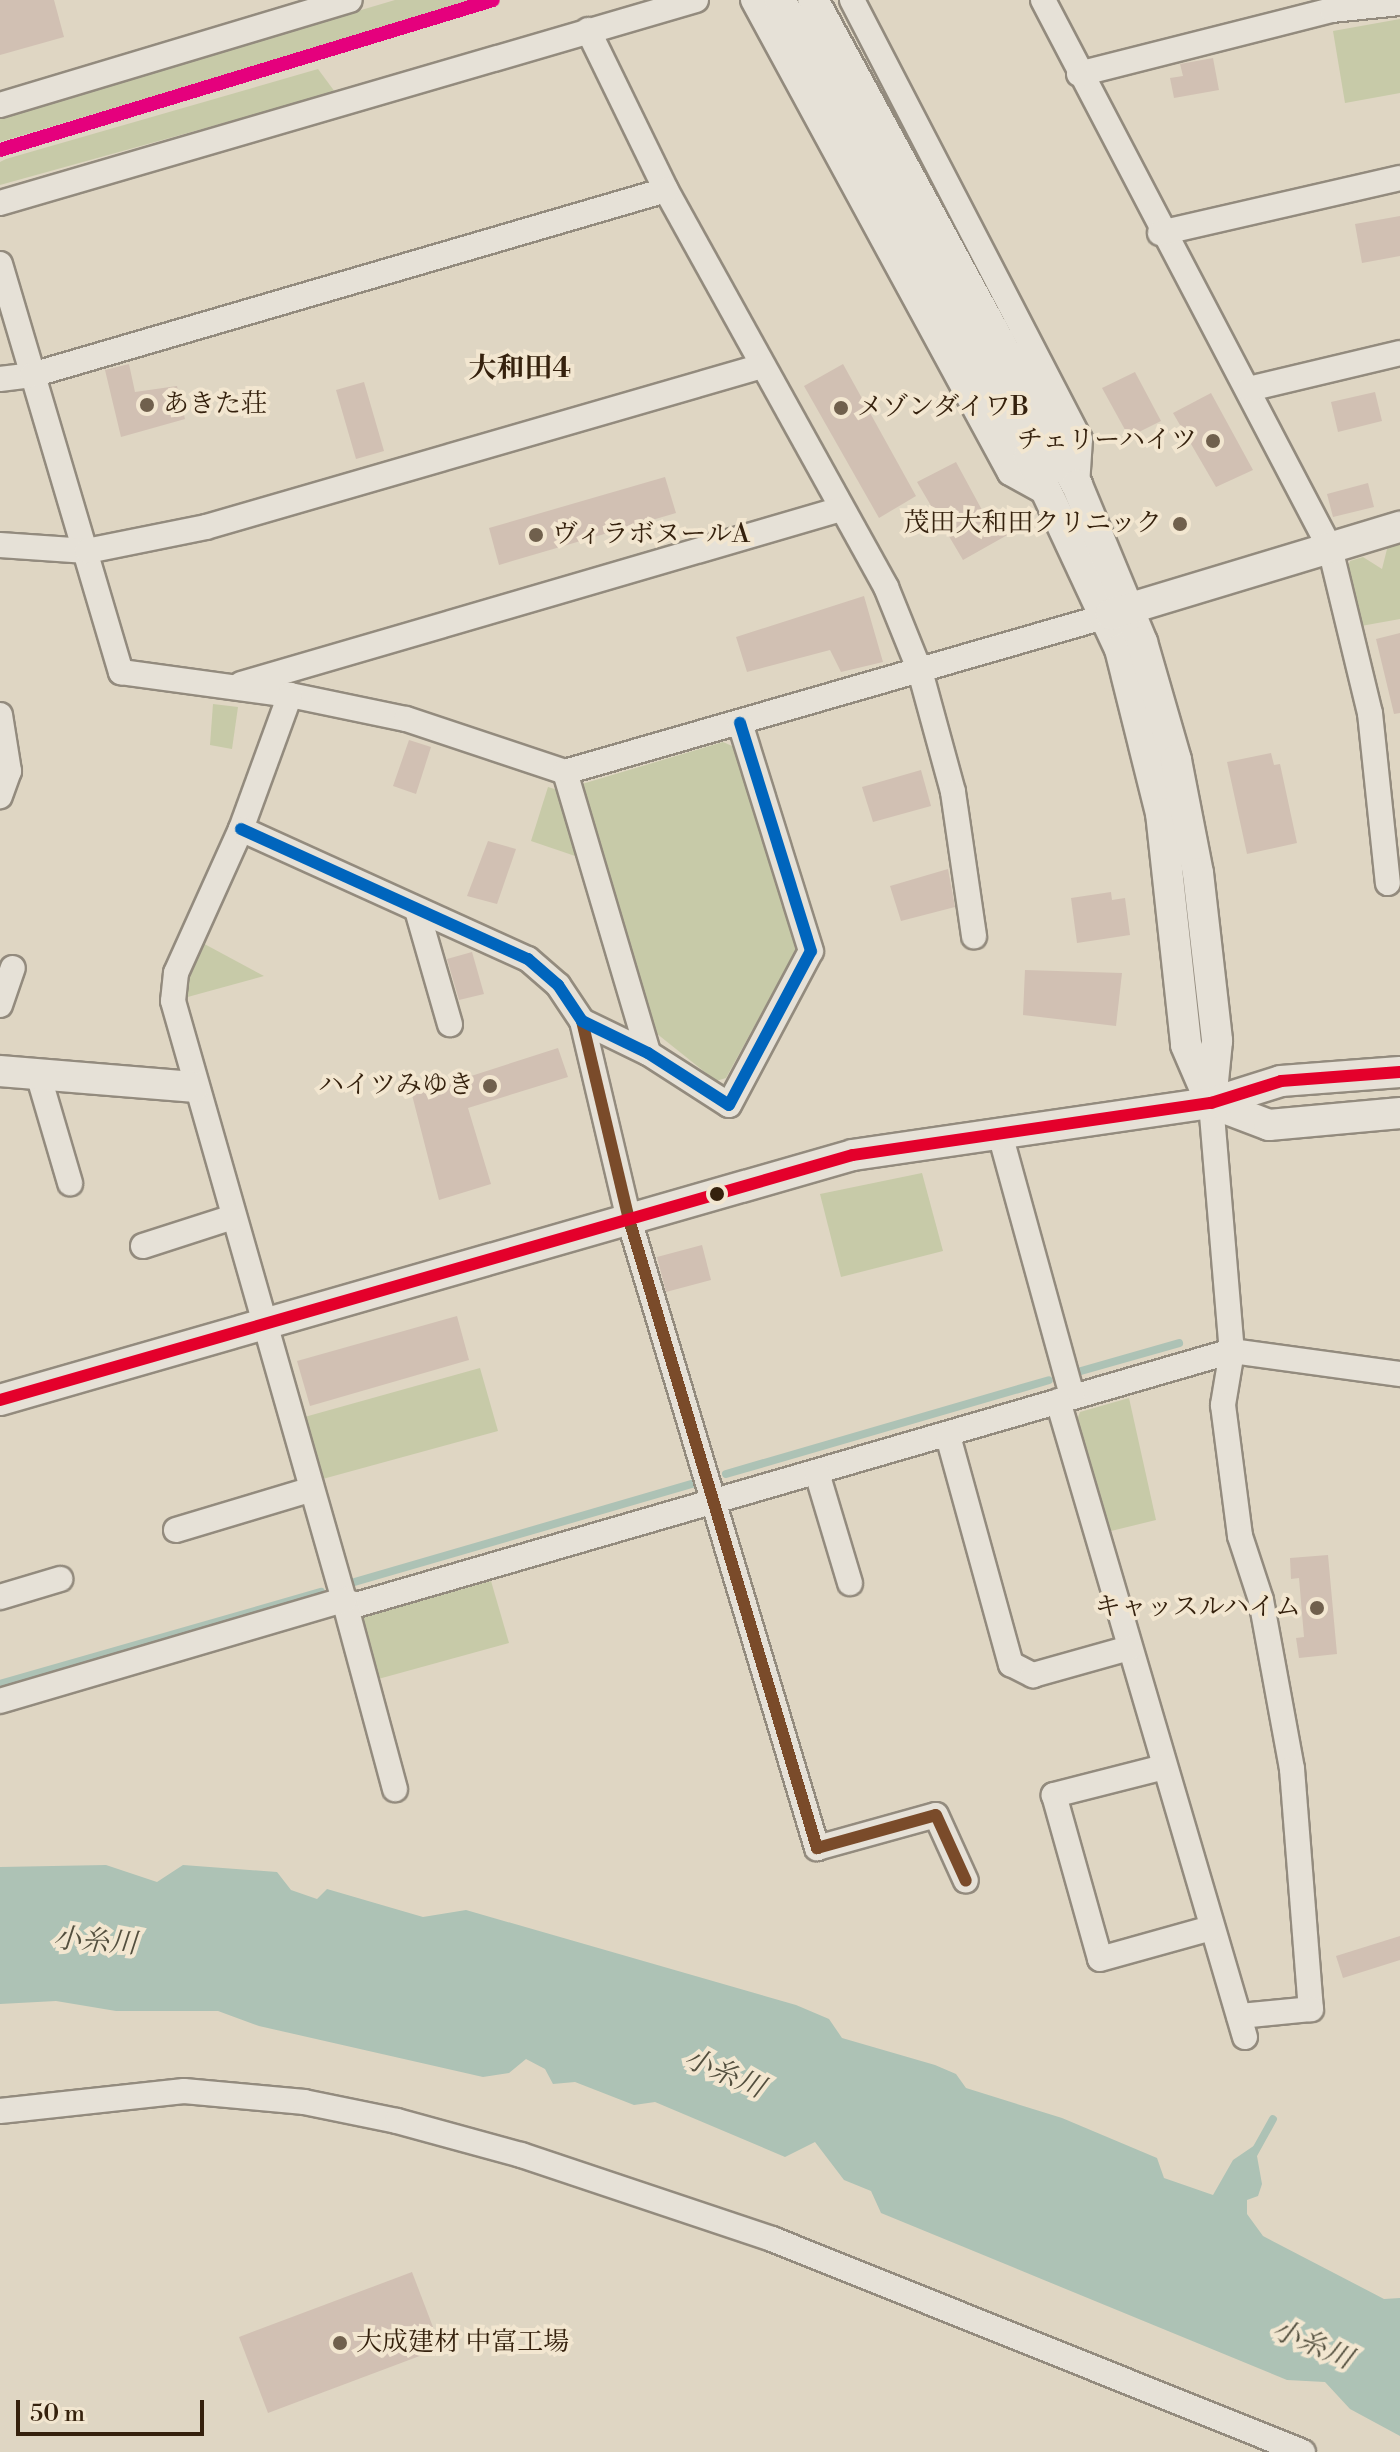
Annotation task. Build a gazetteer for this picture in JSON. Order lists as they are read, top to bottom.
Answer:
{
  "districts": ["大和田4"],
  "water": ["小糸川"],
  "places": [
    "あきた荘",
    "メゾンダイワB",
    "チェリーハイツ",
    "茂田大和田クリニック",
    "ヴィラボヌールA",
    "ハイツみゆき",
    "キャッスルハイム",
    "大成建材 中富工場"
  ],
  "scale_bar": "50 m"
}
